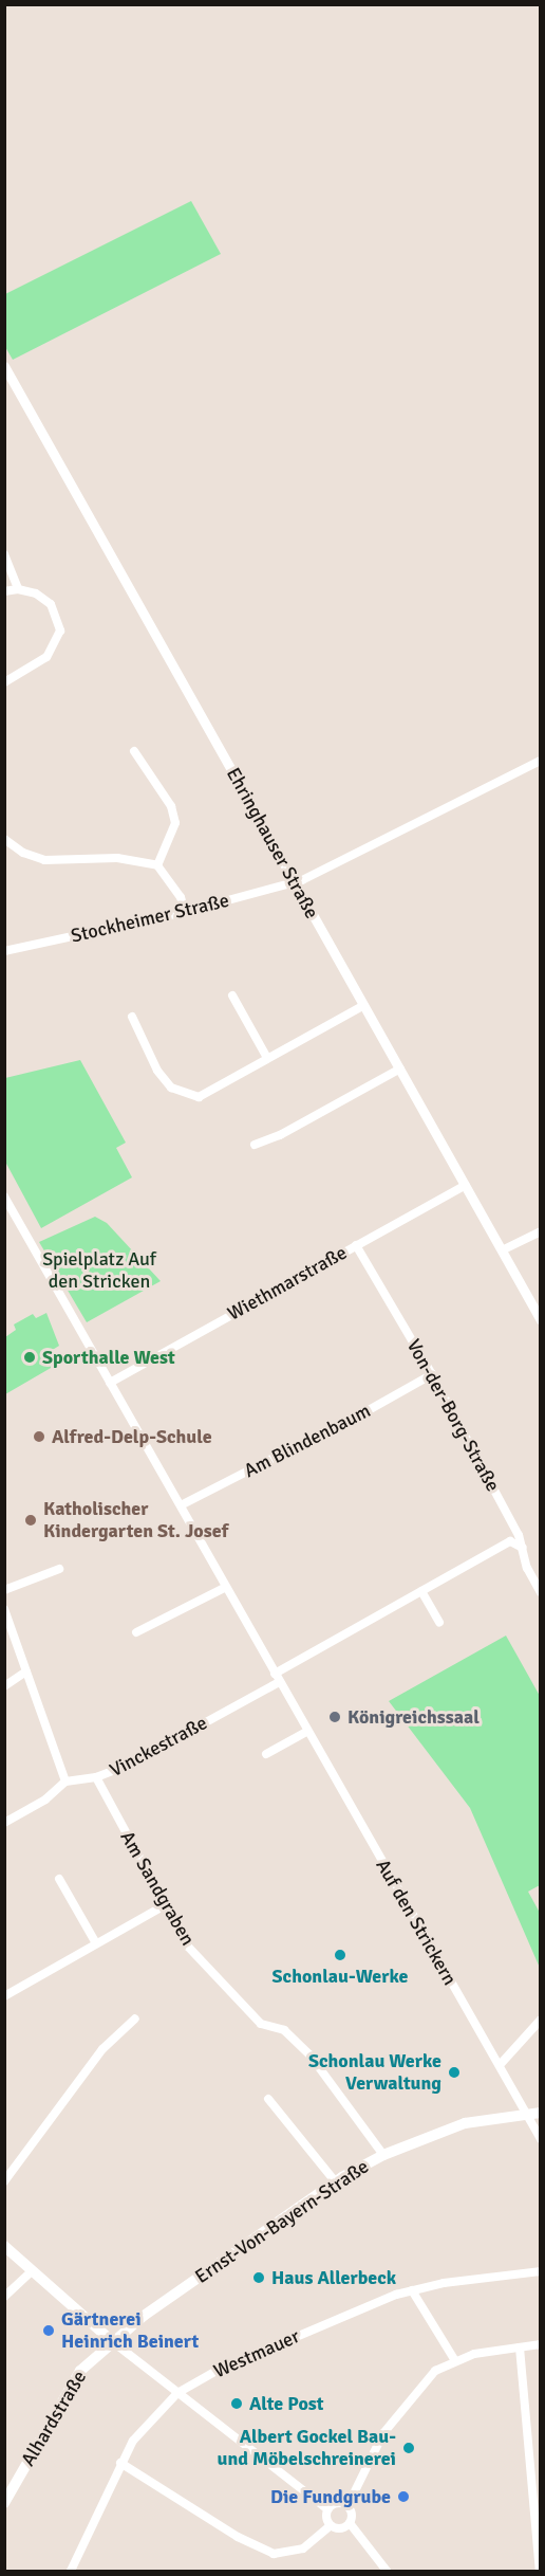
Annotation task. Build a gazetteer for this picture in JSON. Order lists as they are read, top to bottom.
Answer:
{
  "streets": {
    "main road": ["Ernst-Von-Bayern-Straße", "Alhardstraße"],
    "street": [
      "Ehringhauser Straße",
      "Stockheimer Straße",
      "Wiethmarstraße",
      "Von-der-Borg-Straße",
      "Am Blindenbaum",
      "Vinckestraße",
      "Am Sandgraben",
      "Auf den Strickern",
      "Westmauer"
    ]
  },
  "crossings": [
    ["Ehringhauser Straße", "Stockheimer Straße"],
    ["Ehringhauser Straße", "Wiethmarstraße"],
    ["Wiethmarstraße", "Von-der-Borg-Straße"],
    ["Wiethmarstraße", "Auf den Strickern"],
    ["Von-der-Borg-Straße", "Am Blindenbaum"],
    ["Von-der-Borg-Straße", "Vinckestraße"],
    ["Am Blindenbaum", "Auf den Strickern"],
    ["Vinckestraße", "Am Sandgraben"],
    ["Vinckestraße", "Auf den Strickern"],
    ["Am Sandgraben", "Ernst-Von-Bayern-Straße"],
    ["Auf den Strickern", "Ernst-Von-Bayern-Straße"],
    ["Ernst-Von-Bayern-Straße", "Alhardstraße"]
  ],
  "parks": ["Spielplatz Auf den Stricken"],
  "places": [
    "Sporthalle West",
    "Alfred-Delp-Schule",
    "Katholischer Kindergarten St. Josef",
    "Königreichssaal",
    "Schonlau-Werke",
    "Schonlau Werke Verwaltung",
    "Haus Allerbeck",
    "Gärtnerei Heinrich Beinert",
    "Alte Post",
    "Albert Gockel Bau- und Möbelschreinerei",
    "Die Fundgrube"
  ]
}
